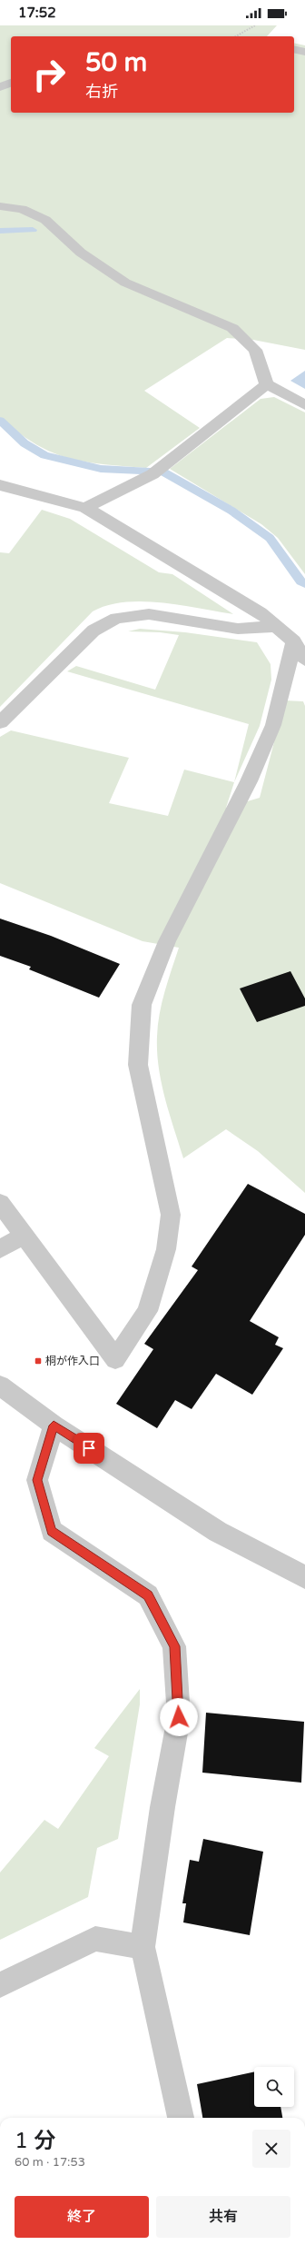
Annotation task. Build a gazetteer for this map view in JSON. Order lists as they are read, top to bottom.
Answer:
{
  "places": {
    "transit": ["桐が作入口"]
  },
  "page": {
    "status": "17:52",
    "turn": ["50 m", "右折"],
    "heading": ["1 分", "60 m · 17:53"],
    "buttons": ["終了", "共有"]
  }
}
